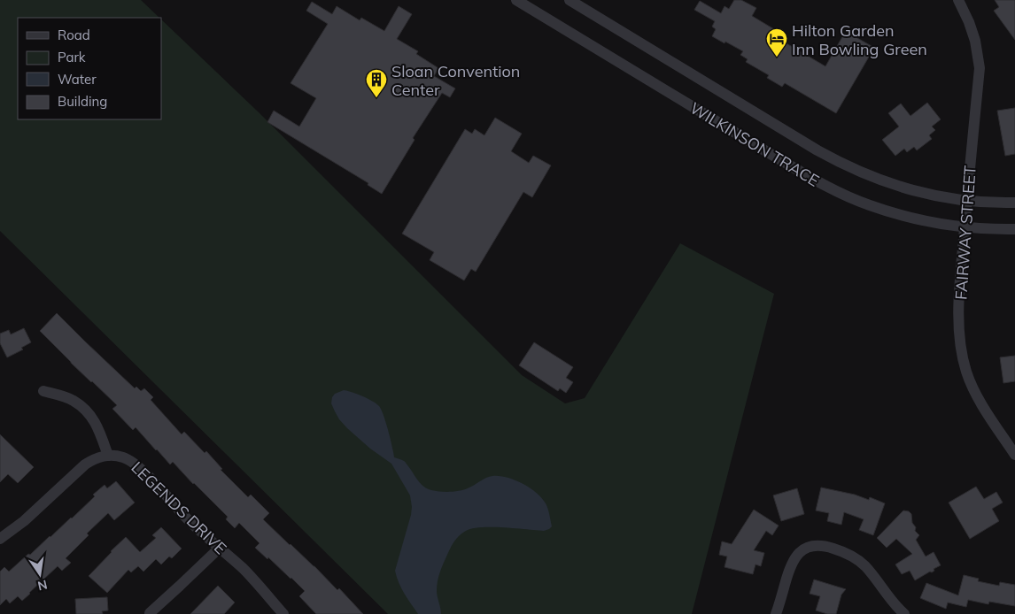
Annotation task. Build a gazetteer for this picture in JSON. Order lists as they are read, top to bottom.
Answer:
{
  "streets": {
    "street": ["WILKINSON TRACE", "FAIRWAY STREET", "LEGENDS DRIVE"]
  },
  "crossings": [
    ["WILKINSON TRACE", "FAIRWAY STREET"]
  ],
  "places": {
    "hotel": ["Hilton Garden Inn Bowling Green"],
    "building": ["Sloan Convention Center"]
  },
  "legend": [
    "Road",
    "Park",
    "Water",
    "Building"
  ],
  "north": "bottom"
}
